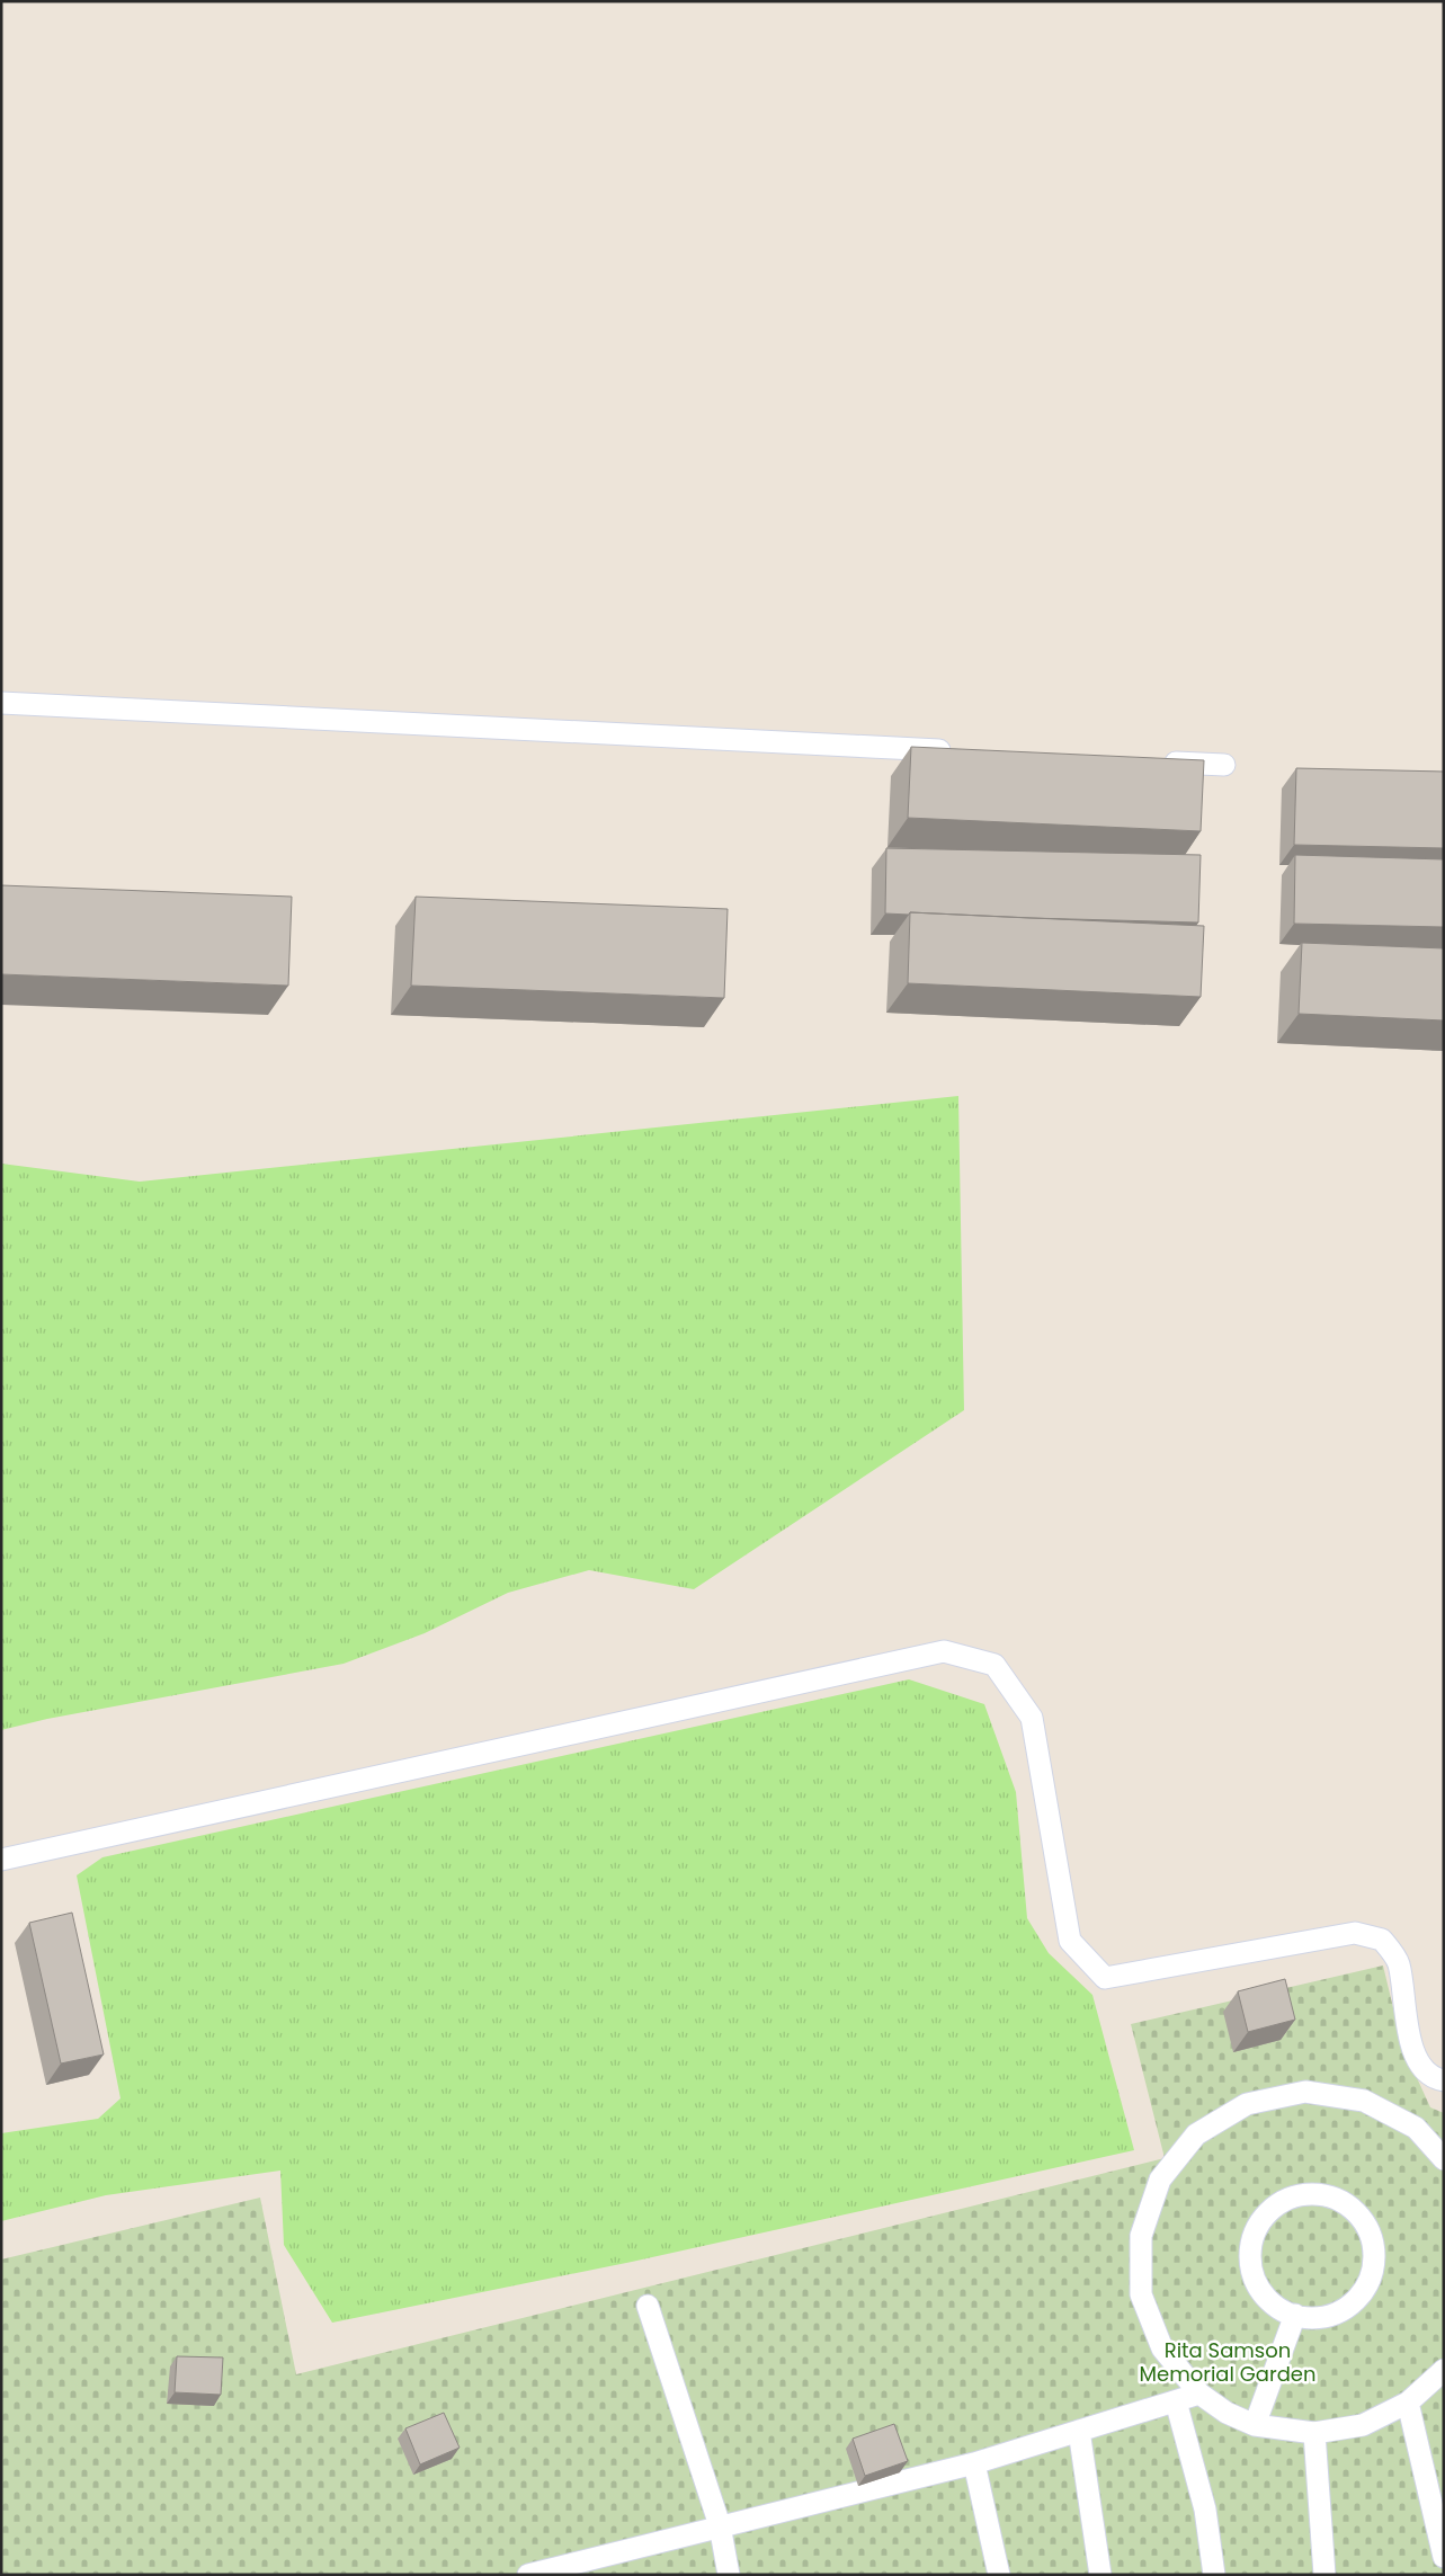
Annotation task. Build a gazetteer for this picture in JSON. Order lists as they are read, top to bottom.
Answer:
{
  "parks": ["Rita Samson Memorial Garden"]
}
